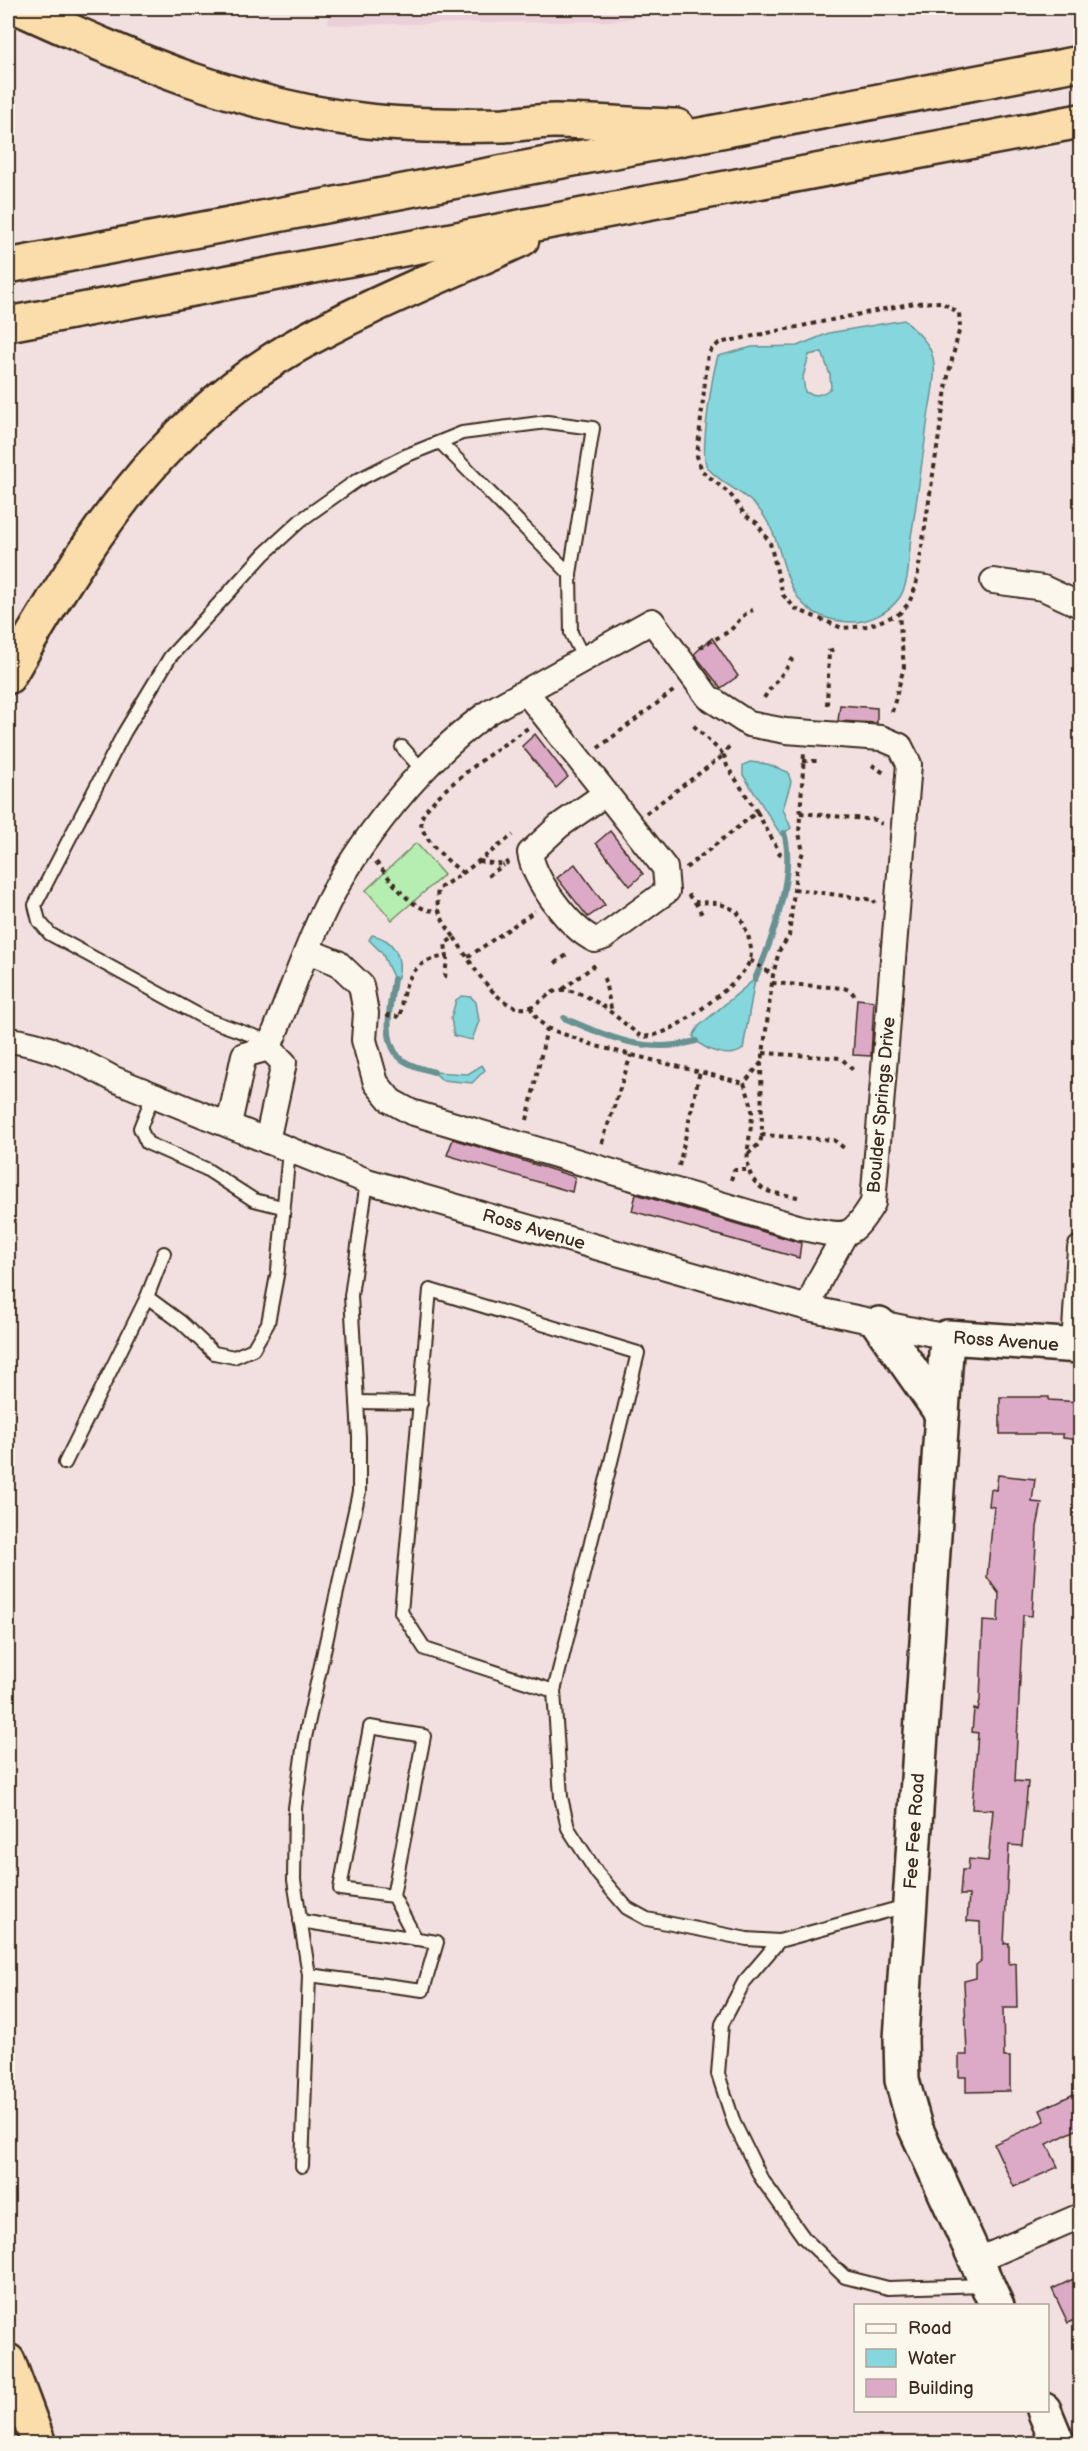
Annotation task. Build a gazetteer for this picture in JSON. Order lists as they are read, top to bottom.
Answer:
{
  "streets": {
    "street": ["Boulder Springs Drive", "Ross Avenue", "Fee Fee Road"]
  },
  "crossings": [
    ["Boulder Springs Drive", "Ross Avenue"],
    ["Ross Avenue", "Fee Fee Road"]
  ],
  "legend": ["Road", "Water", "Building"]
}
